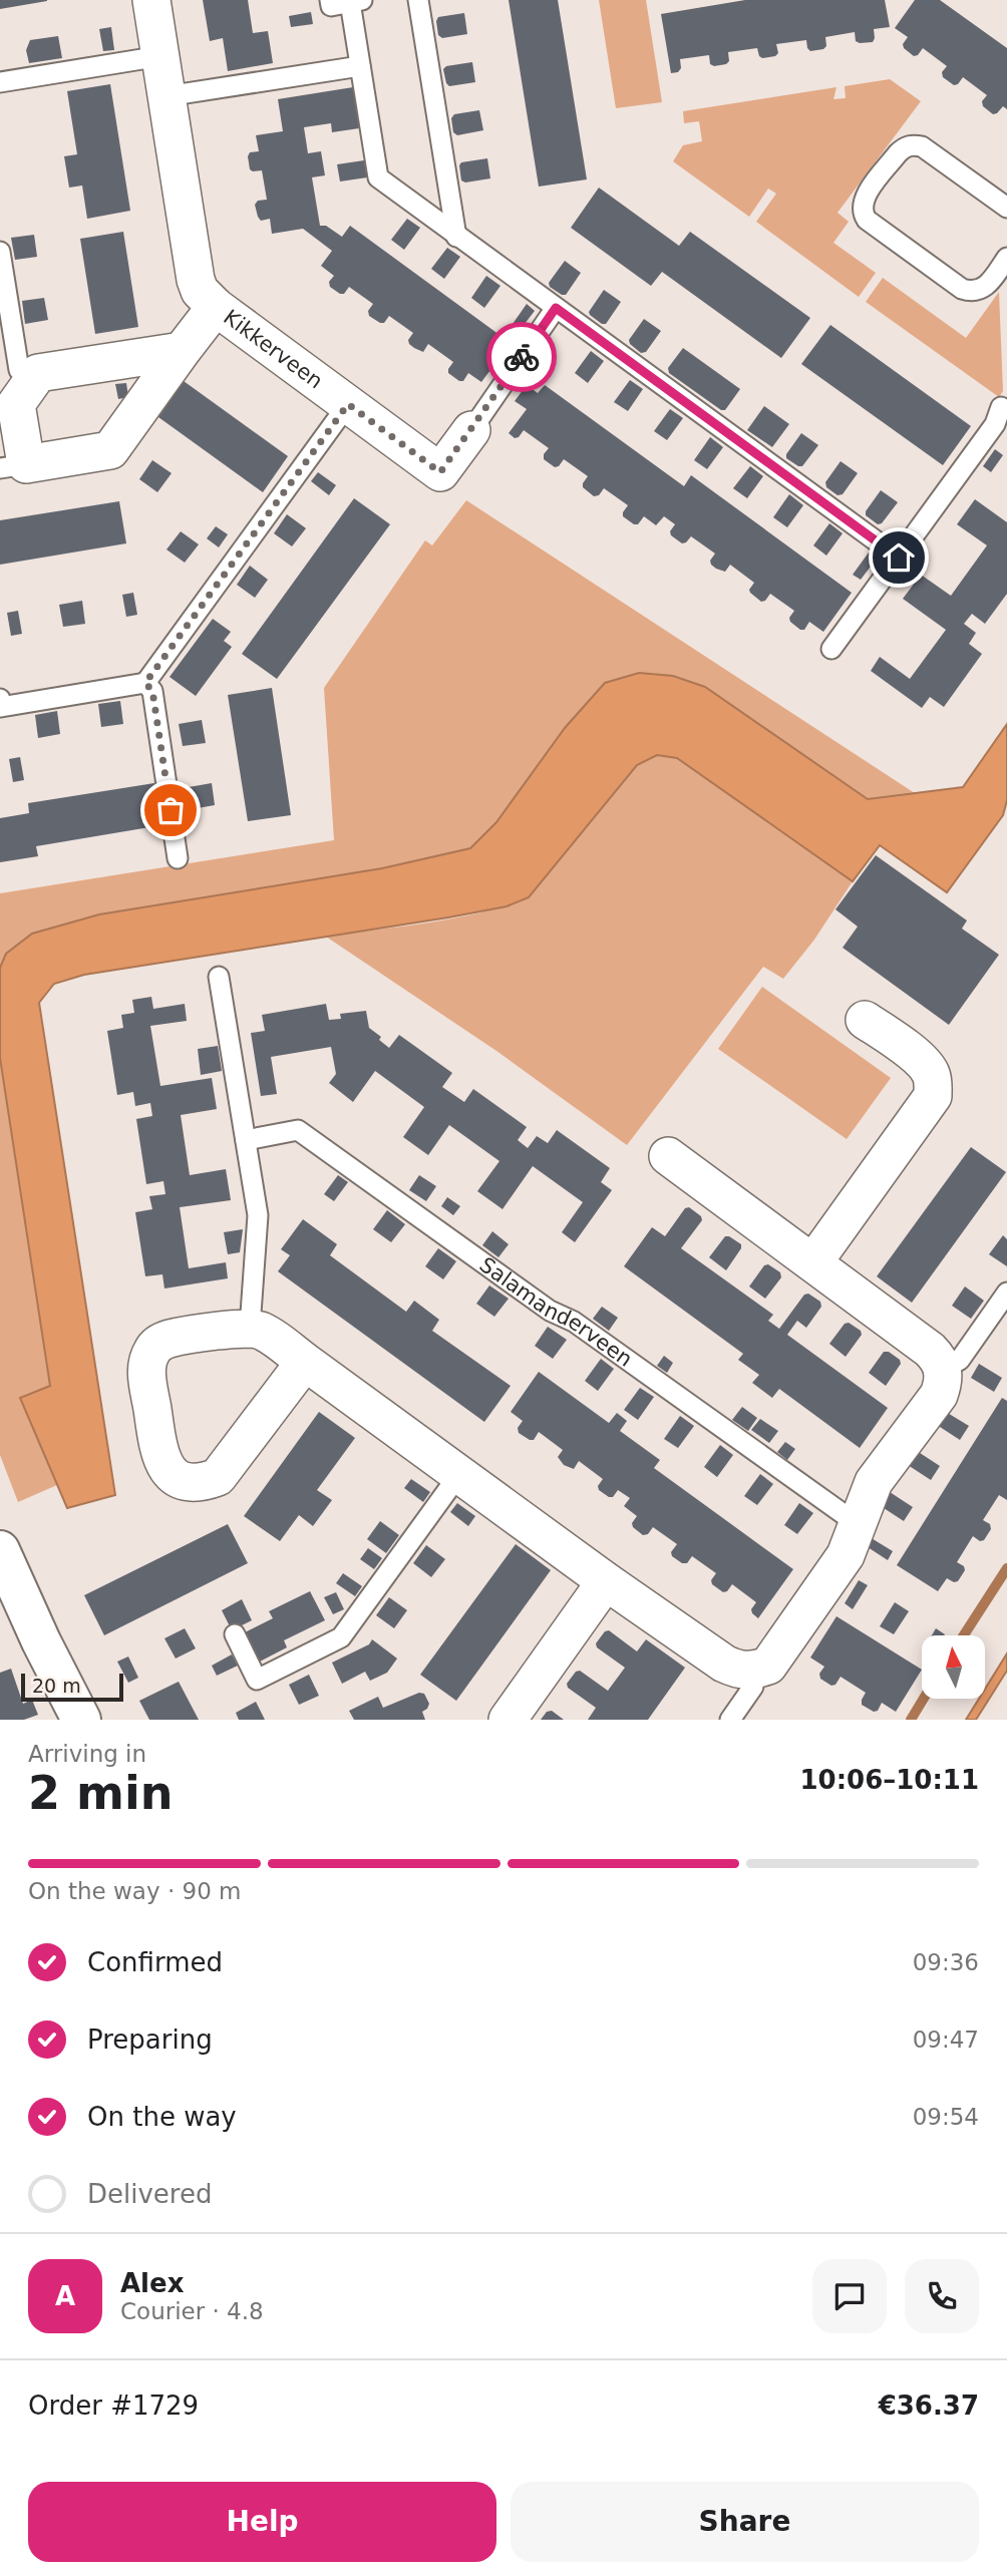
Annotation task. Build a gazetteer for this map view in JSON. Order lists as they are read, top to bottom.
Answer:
{
  "streets": {
    "street": ["Kikkerveen"],
    "lane": ["Salamanderveen"]
  },
  "scale_bar": "20 m",
  "north": "top",
  "page": {
    "scale": "20 m",
    "heading": ["2 min", "Arriving in", "10:06–10:11"],
    "panel": [
      "Alex",
      "Courier · 4.8",
      "Order #1729",
      "€36.37"
    ],
    "bar": "On the way · 90 m",
    "list": [
      ["Confirmed", "09:36"],
      ["Preparing", "09:47"],
      ["On the way", "09:54"],
      "Delivered"
    ],
    "round": "A",
    "buttons": ["Help", "Share"]
  }
}
